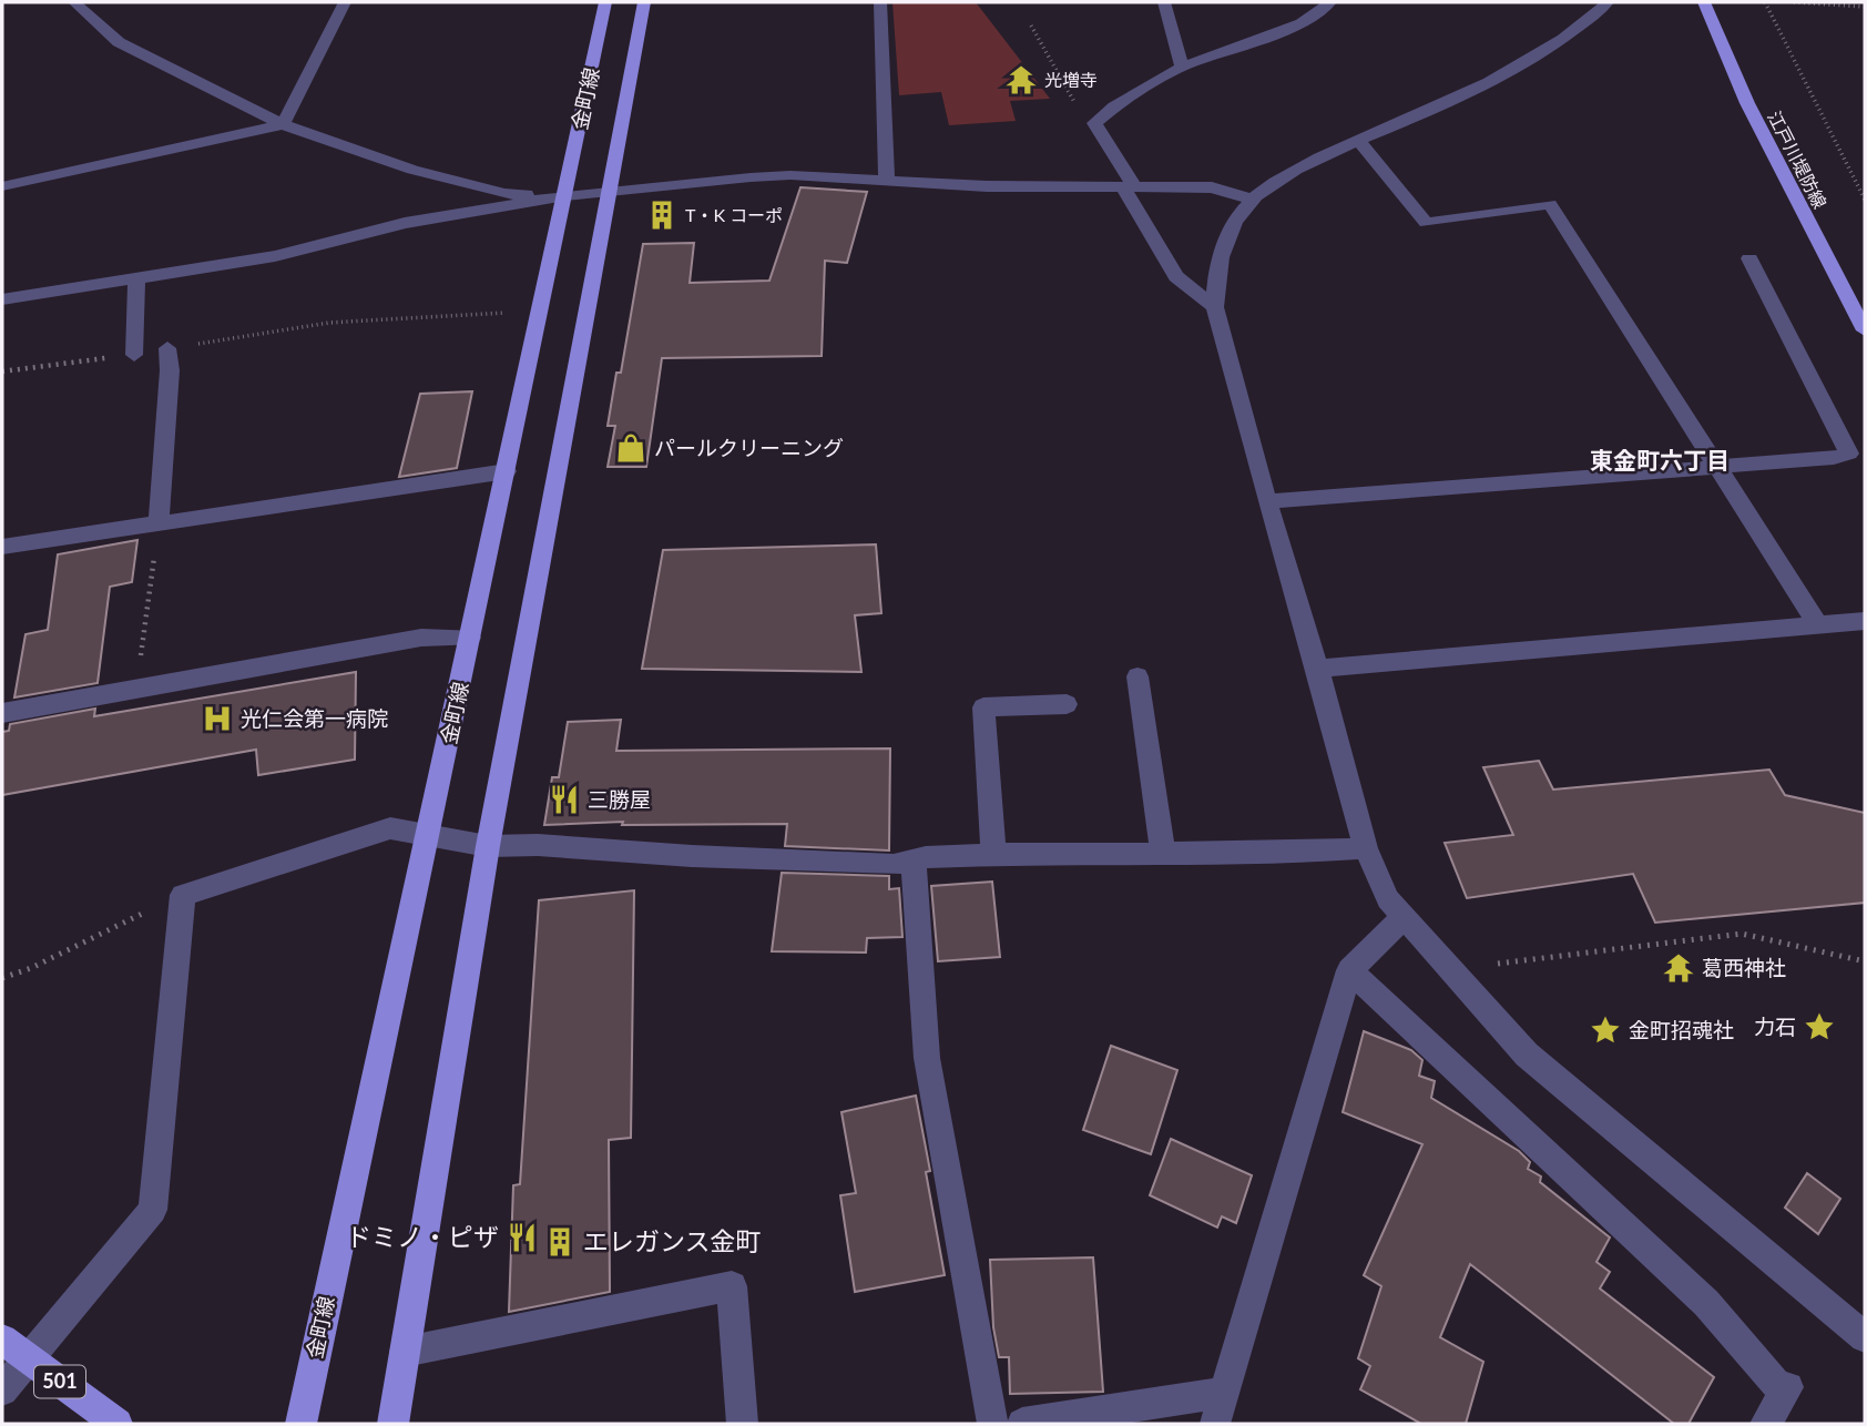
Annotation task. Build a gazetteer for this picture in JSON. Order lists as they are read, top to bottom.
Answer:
{
  "streets": {
    "main road": ["金町線", "江戸川堤防線", "501"]
  },
  "districts": ["東金町六丁目"],
  "places": {
    "temple": ["光増寺", "葛西神社"],
    "building": ["T・K コーポ", "エレガンス金町"],
    "shop": ["パールクリーニング"],
    "hospital": ["光仁会第一病院"],
    "restaurant": ["三勝屋", "ドミノ・ピザ"],
    "place": ["力石", "金町招魂社"]
  }
}
